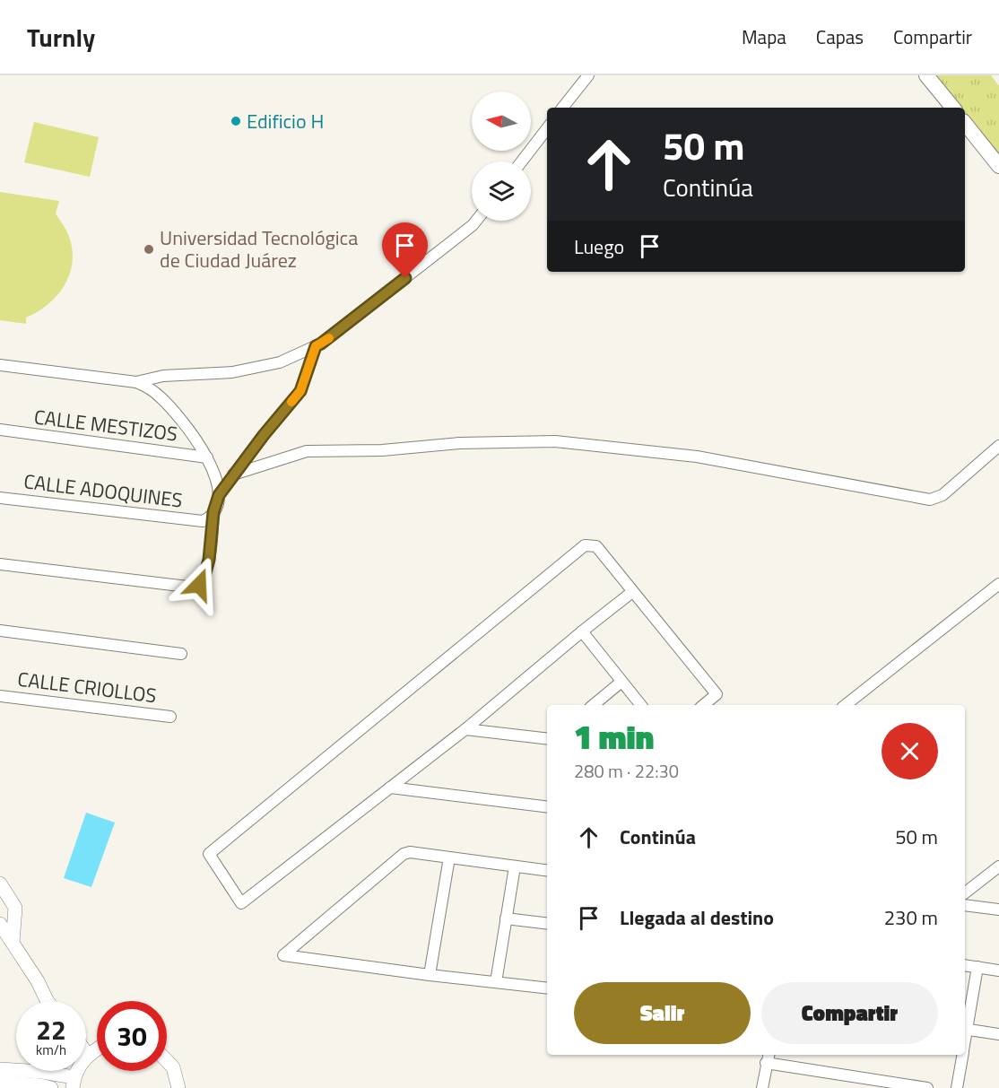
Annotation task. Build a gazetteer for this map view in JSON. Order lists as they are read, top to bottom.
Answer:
{
  "streets": {
    "street": ["CALLE MESTIZOS", "CALLE ADOQUINES", "CALLE CRIOLLOS"]
  },
  "places": ["Edificio H", "Universidad Tecnológica de Ciudad Juárez"],
  "north": "left",
  "page": {
    "header": "Turnly",
    "nav": ["Mapa", "Capas", "Compartir"],
    "turn": ["50 m", "Continúa"],
    "then": "Luego",
    "heading": ["1 min", "280 m · 22:30"],
    "list": [
      {
        "name": "Continúa",
        "value": "50 m"
      },
      {
        "name": "Llegada al destino",
        "value": "230 m"
      }
    ],
    "buttons": ["Salir", "Compartir"],
    "speed": "22 km/h",
    "limit": "30"
  }
}
